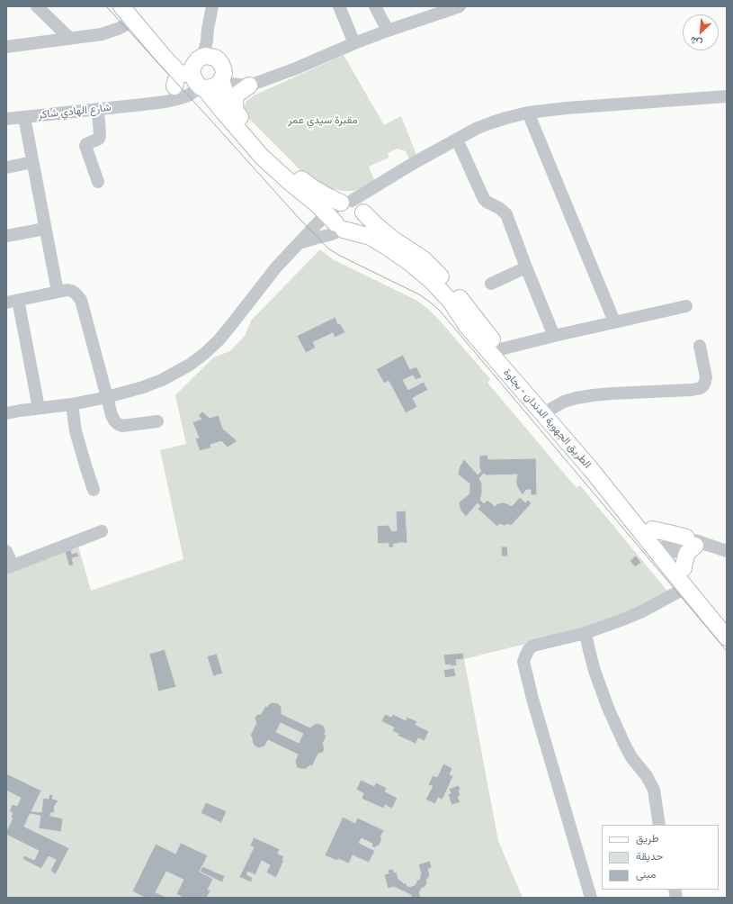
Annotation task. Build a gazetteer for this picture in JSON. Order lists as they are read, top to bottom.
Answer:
{
  "streets": {
    "main road": ["الطريق الجهوية الدندان - بجاوة"],
    "street": ["شارع الهادي شاكر"]
  },
  "crossings": [
    ["شارع الهادي شاكر", "الطريق الجهوية الدندان - بجاوة"]
  ],
  "parks": ["مقبرة سيدي عمر"],
  "legend": ["طريق", "حديقة", "مبنى"],
  "north": "bottom left"
}
